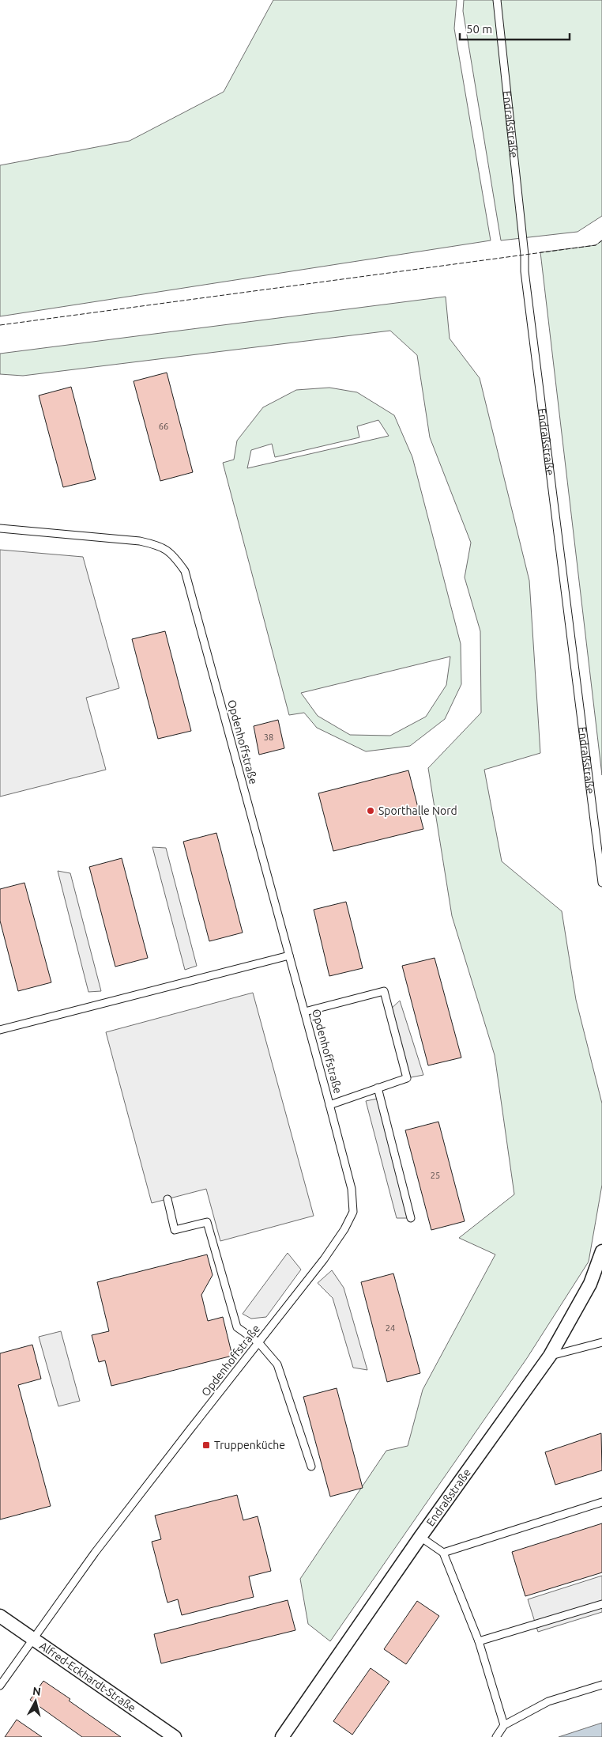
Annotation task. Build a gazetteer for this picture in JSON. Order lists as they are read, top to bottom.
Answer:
{
  "streets": {
    "street": ["Endraßstraße", "Alfred-Eckhardt-Straße"],
    "lane": ["Opdenhoffstraße"]
  },
  "crossings": [
    ["Opdenhoffstraße", "Alfred-Eckhardt-Straße"]
  ],
  "places": {
    "other": ["Sporthalle Nord"],
    "transit": ["Truppenküche"]
  },
  "house_numbers": [
    "66",
    "38",
    "25",
    "24"
  ],
  "scale_bar": "50 m",
  "north": "top"
}
